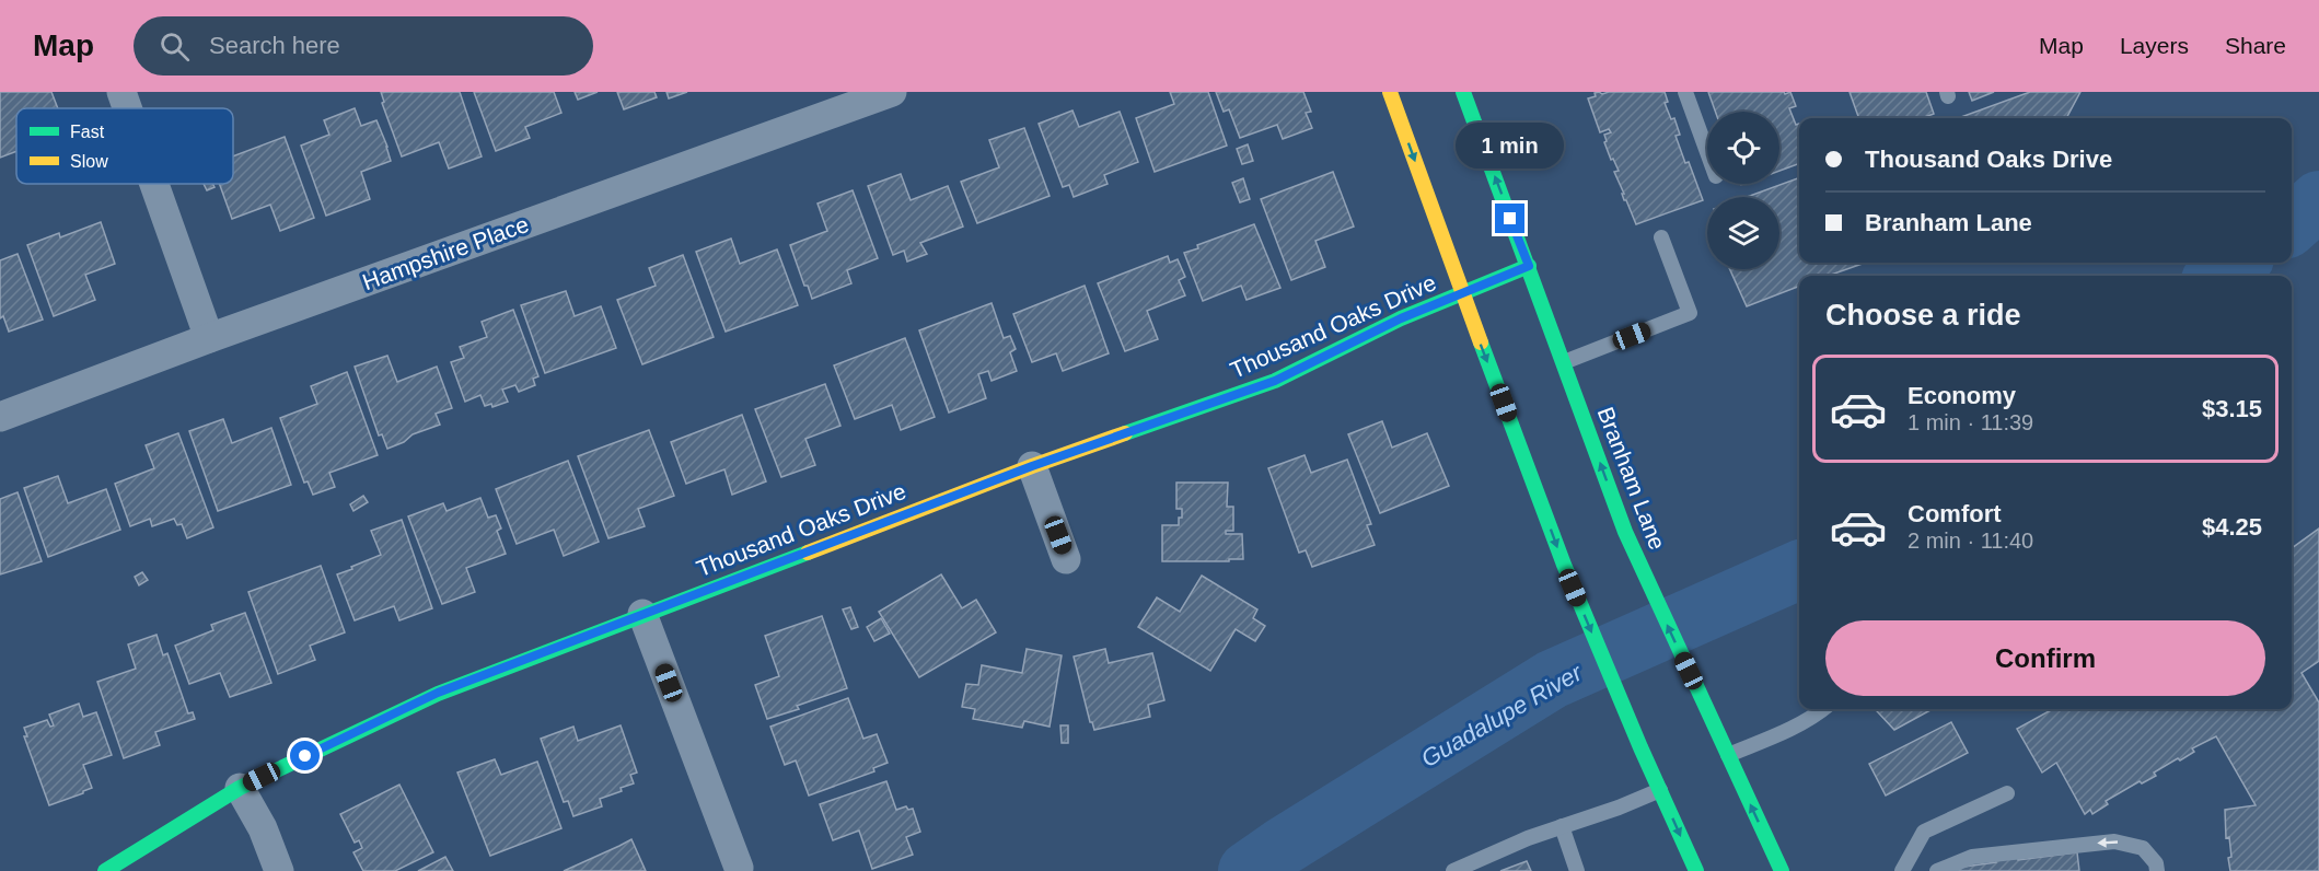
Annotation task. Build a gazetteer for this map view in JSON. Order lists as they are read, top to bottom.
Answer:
{
  "streets": {
    "main road": ["Thousand Oaks Drive", "Branham Lane"],
    "street": ["Hampshire Place"]
  },
  "crossings": [
    ["Thousand Oaks Drive", "Branham Lane"]
  ],
  "water": ["Guadalupe River"],
  "legend": ["Fast", "Slow"],
  "page": {
    "header": "Map",
    "search": "Search here",
    "nav": ["Map", "Layers", "Share"],
    "banner": ["Thousand Oaks Drive", "Branham Lane"],
    "bubble": "1 min",
    "heading": "Choose a ride",
    "list": [
      {
        "name": "Economy",
        "note": "1 min · 11:39",
        "value": "$3.15"
      },
      {
        "name": "Comfort",
        "note": "2 min · 11:40",
        "value": "$4.25"
      }
    ],
    "buttons": "Confirm"
  }
}
